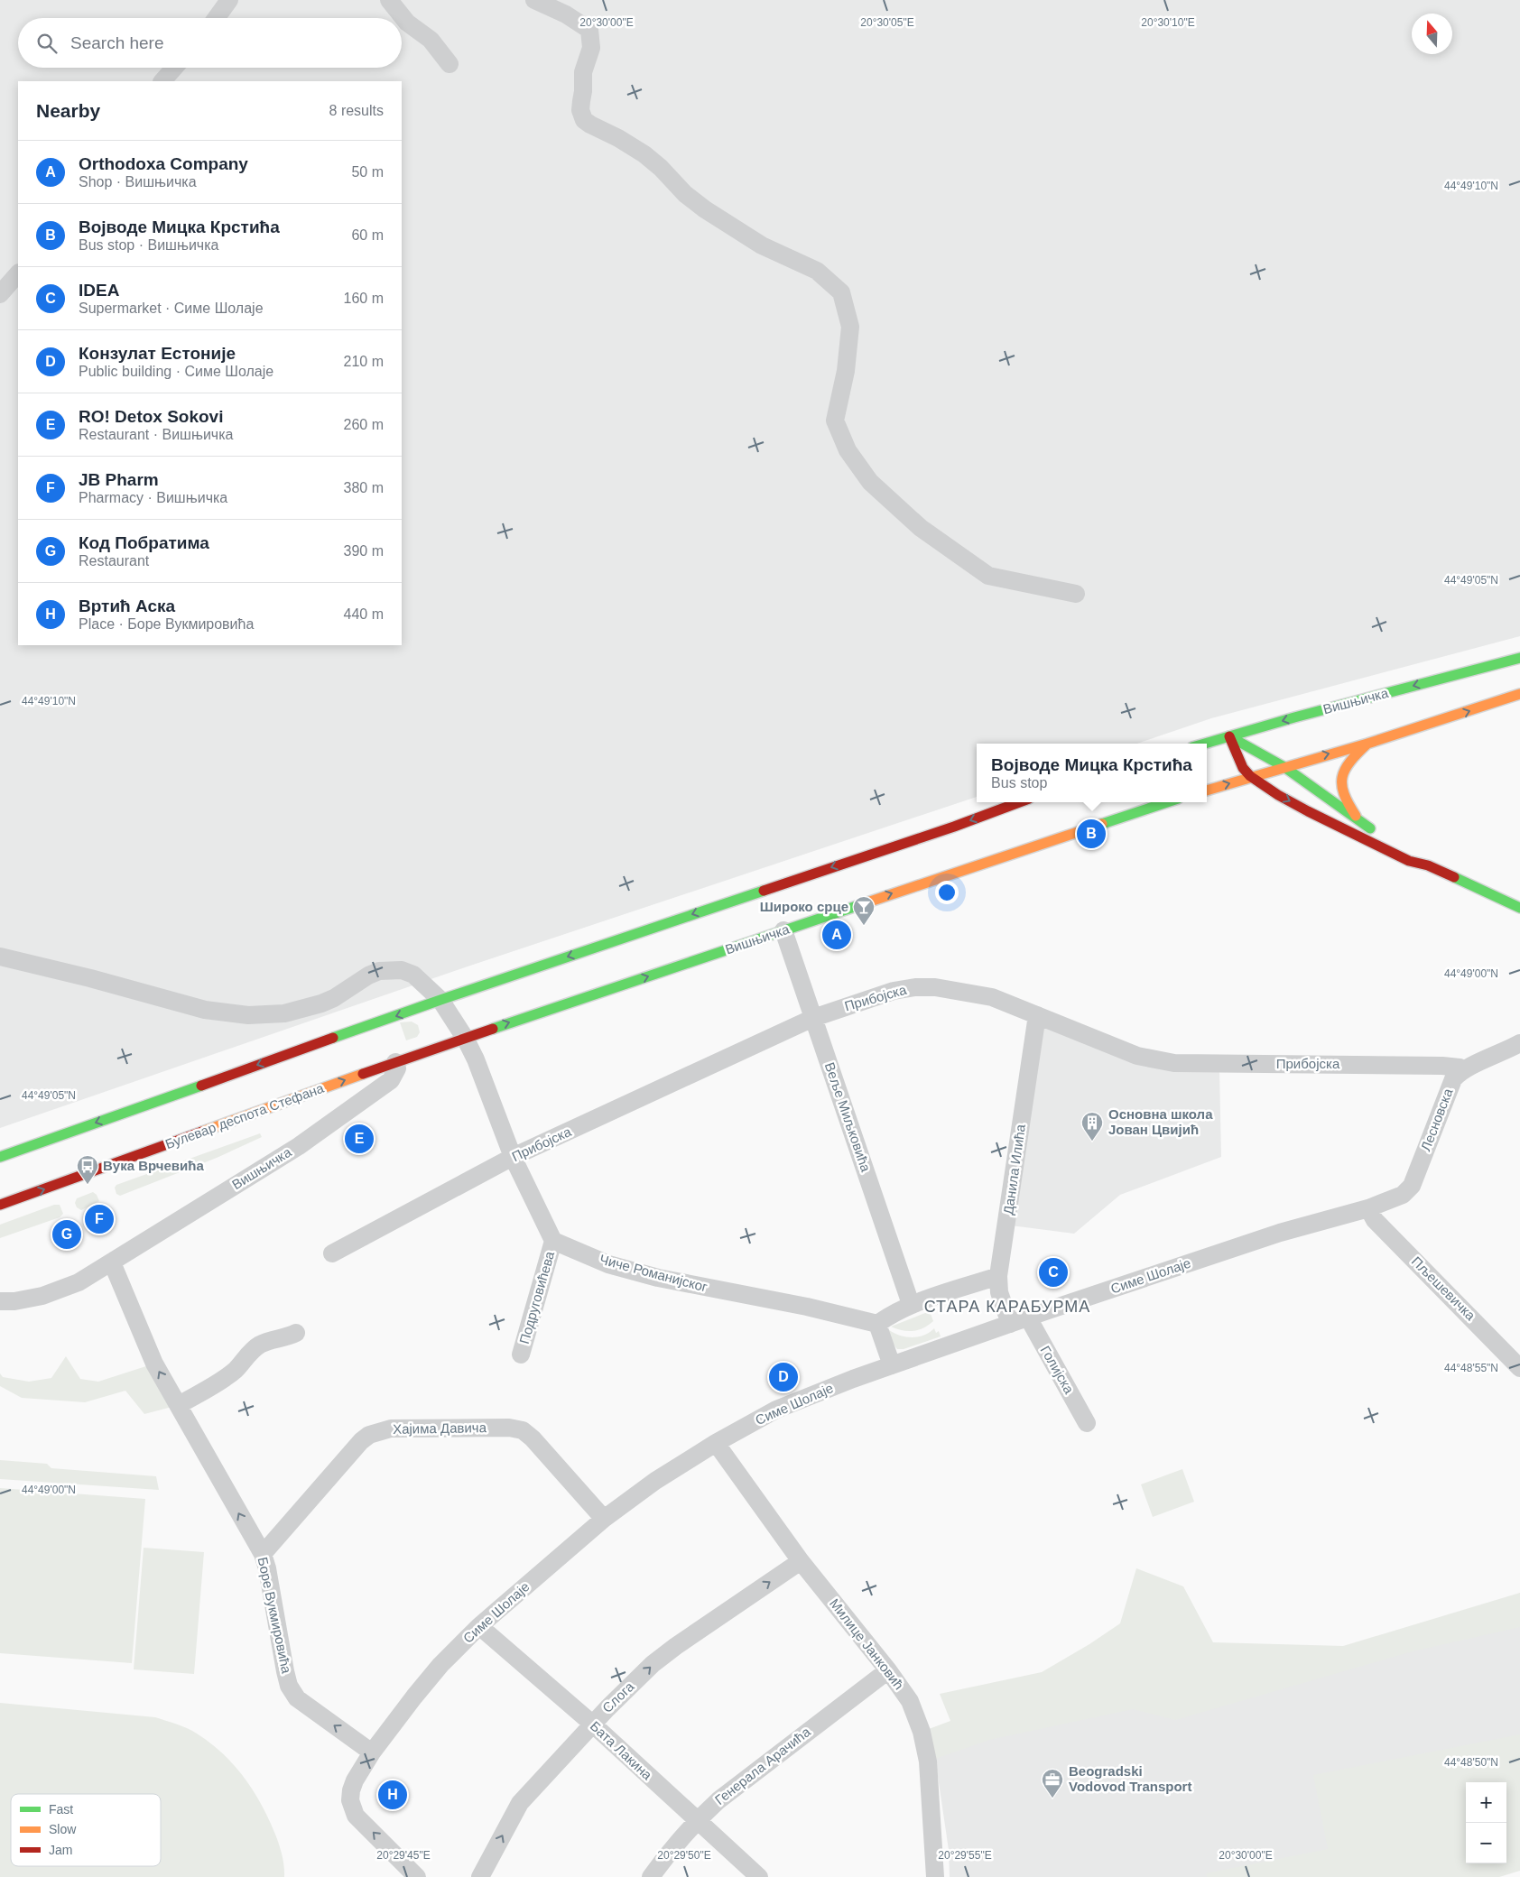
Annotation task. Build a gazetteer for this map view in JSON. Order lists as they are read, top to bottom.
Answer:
{
  "streets": {
    "main road": ["Вишњичка", "Булевар деспота Стефана"],
    "street": [
      "Прибојска",
      "Веље Миљковића",
      "Лесновска",
      "Данила Илића",
      "Чиче Романијског",
      "Симе Шолаје",
      "Пљешевичка",
      "Подруговићева",
      "Голијска",
      "Хајима Давича",
      "Боре Вукмировића",
      "Милице Јанковић",
      "Слога",
      "Бата Лакина",
      "Генерала Арачића"
    ]
  },
  "crossings": [
    ["Вишњичка", "Булевар деспота Стефана"],
    ["Вишњичка", "Веље Миљковића"],
    ["Вишњичка", "Боре Вукмировића"],
    ["Прибојска", "Веље Миљковића"],
    ["Прибојска", "Лесновска"],
    ["Прибојска", "Данила Илића"],
    ["Лесновска", "Симе Шолаје"],
    ["Лесновска", "Пљешевичка"],
    ["Данила Илића", "Симе Шолаје"],
    ["Чиче Романијског", "Подруговићева"],
    ["Симе Шолаје", "Пљешевичка"],
    ["Симе Шолаје", "Голијска"],
    ["Симе Шолаје", "Хајима Давича"],
    ["Симе Шолаје", "Боре Вукмировића"],
    ["Симе Шолаје", "Милице Јанковић"],
    ["Симе Шолаје", "Бата Лакина"],
    ["Хајима Давича", "Боре Вукмировића"],
    ["Милице Јанковић", "Слога"],
    ["Милице Јанковић", "Генерала Арачића"],
    ["Слога", "Бата Лакина"],
    ["Бата Лакина", "Генерала Арачића"]
  ],
  "one_way": ["Боре Вукмировића", "Слога"],
  "districts": ["СТАРА КАРАБУРМА"],
  "places": {
    "bar": ["Широко срце"],
    "building": ["Основна школа Јован Цвијић"],
    "bus stop": ["Вука Врчевића"],
    "office": ["Beogradski Vodovod Transport"]
  },
  "legend": ["Fast", "Slow", "Jam"],
  "north": "top",
  "page": {
    "search": "Search here",
    "heading": ["Nearby", "8 results"],
    "list": [
      {
        "mark": "A",
        "name": "Orthodoxa Company",
        "note": "Shop · Вишњичка",
        "value": "50 m"
      },
      {
        "mark": "B",
        "name": "Војводе Мицка Крстића",
        "note": "Bus stop · Вишњичка",
        "value": "60 m"
      },
      {
        "mark": "C",
        "name": "IDEA",
        "note": "Supermarket · Симе Шолаје",
        "value": "160 m"
      },
      {
        "mark": "D",
        "name": "Конзулат Естоније",
        "note": "Public building · Симе Шолаје",
        "value": "210 m"
      },
      {
        "mark": "E",
        "name": "RO! Detox Sokovi",
        "note": "Restaurant · Вишњичка",
        "value": "260 m"
      },
      {
        "mark": "F",
        "name": "JB Pharm",
        "note": "Pharmacy · Вишњичка",
        "value": "380 m"
      },
      {
        "mark": "G",
        "name": "Код Побратима",
        "note": "Restaurant",
        "value": "390 m"
      },
      {
        "mark": "H",
        "name": "Вртић Аска",
        "note": "Place · Боре Вукмировића",
        "value": "440 m"
      }
    ],
    "popup": ["Војводе Мицка Крстића", "Bus stop"],
    "pins": [
      "B",
      "A",
      "E",
      "F",
      "G",
      "C",
      "D",
      "H"
    ],
    "map_buttons": ["+", "−"]
  },
  "coordinates": [
    "20°30'00\"E",
    "20°30'05\"E",
    "20°30'10\"E",
    "44°49'10\"N",
    "44°49'05\"N",
    "44°49'00\"N",
    "44°48'55\"N",
    "44°48'50\"N",
    "20°29'45\"E",
    "20°29'50\"E",
    "20°29'55\"E"
  ]
}
